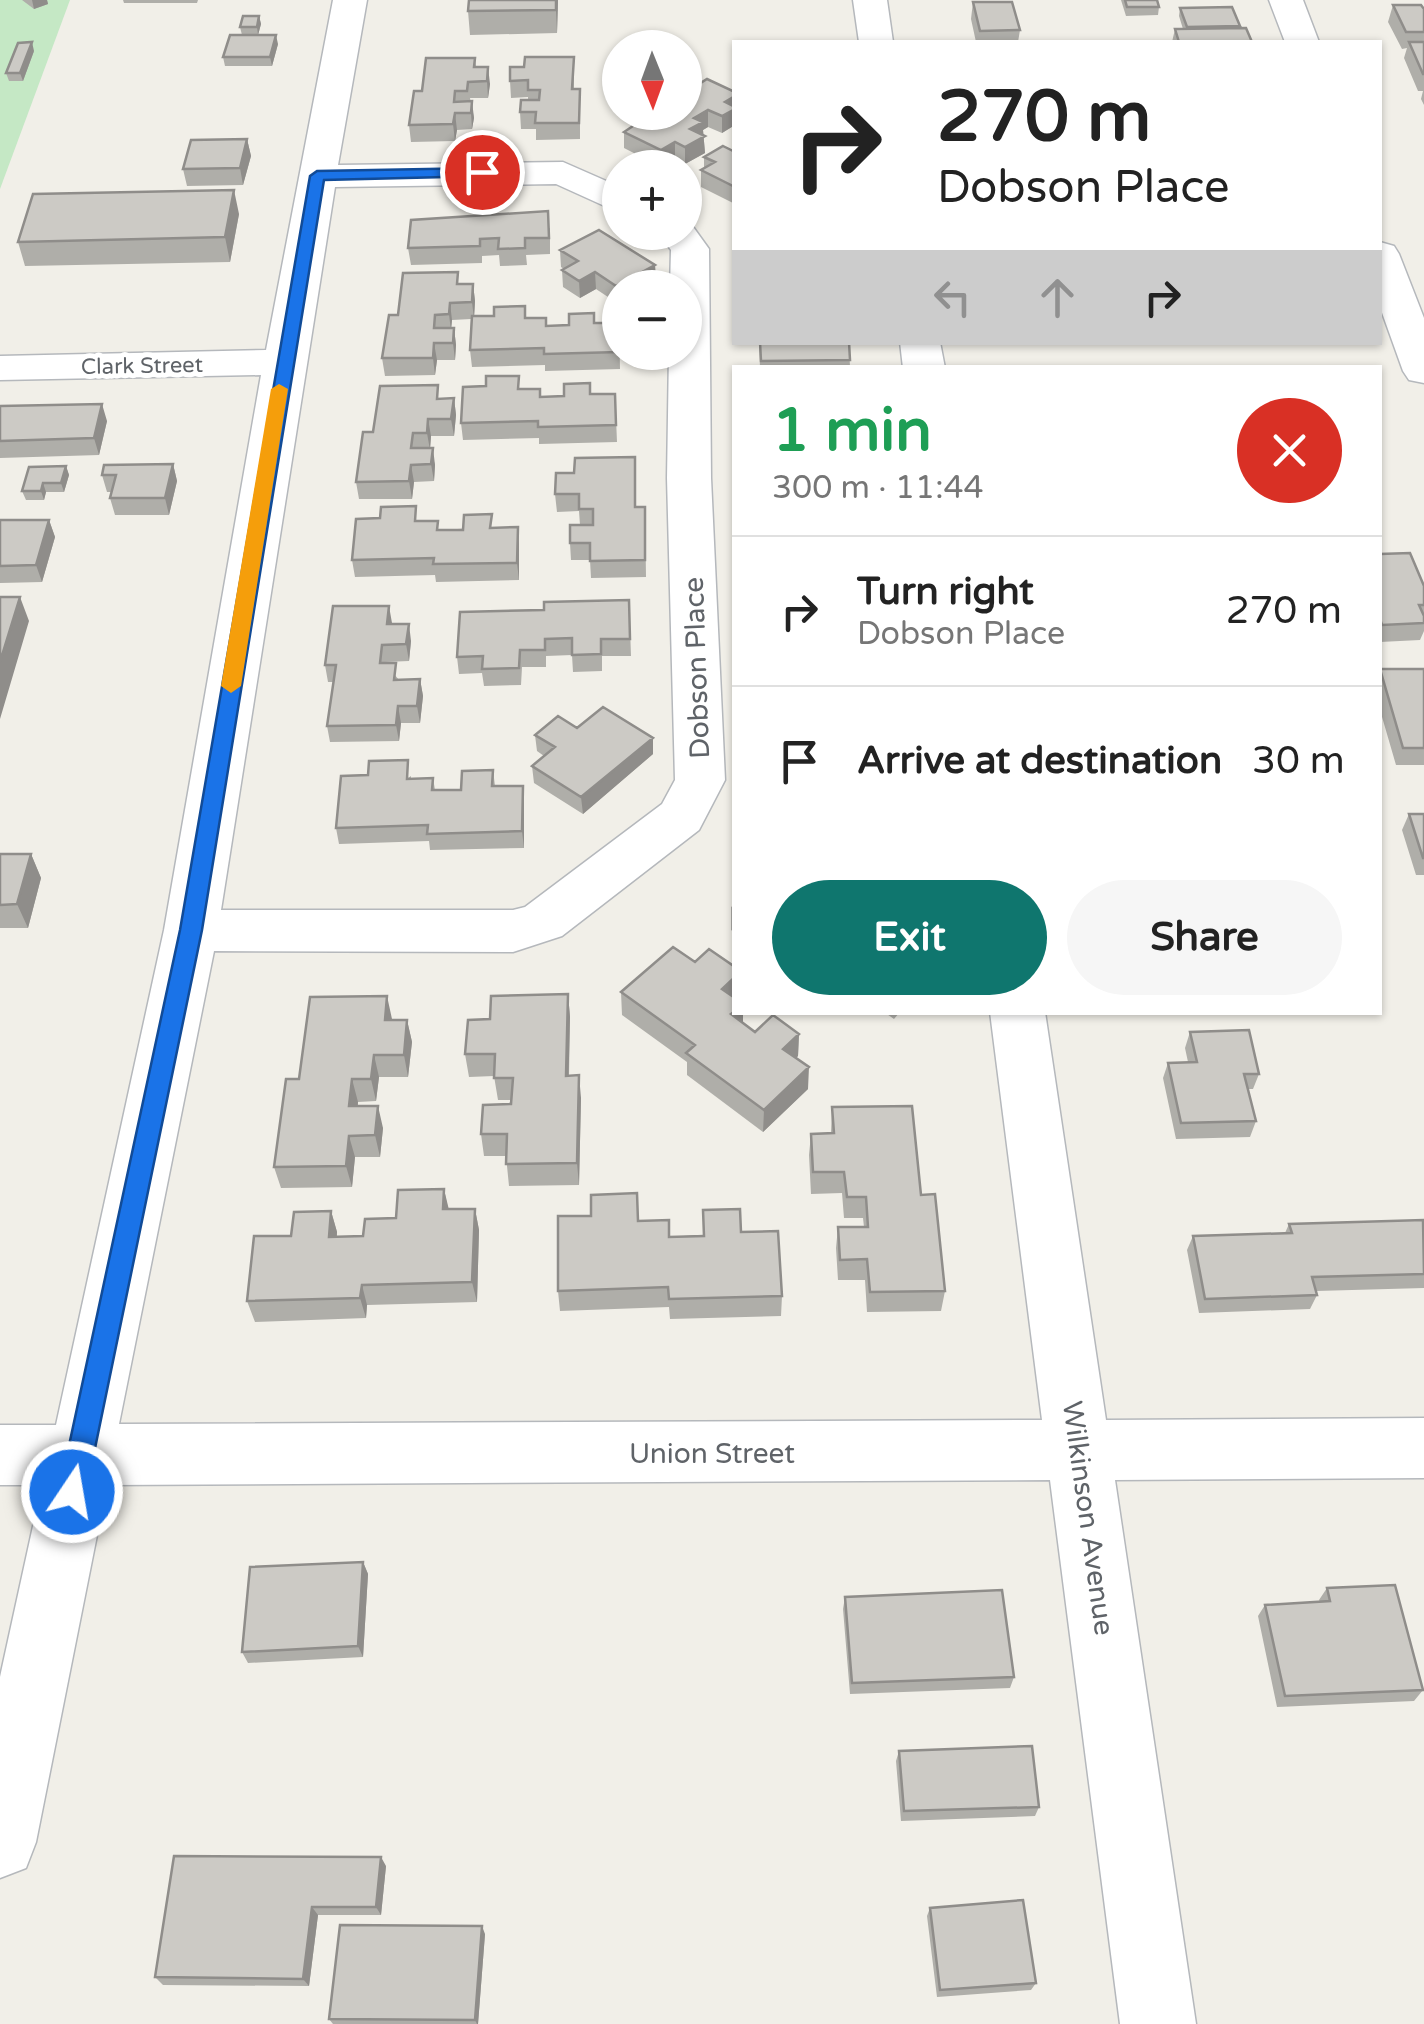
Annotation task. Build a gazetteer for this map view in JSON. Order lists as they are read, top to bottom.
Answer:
{
  "streets": {
    "street": [
      "Clark Street",
      "Dobson Place",
      "Union Street",
      "Wilkinson Avenue"
    ]
  },
  "crossings": [
    ["Union Street", "Wilkinson Avenue"]
  ],
  "north": "bottom",
  "page": {
    "map_buttons": ["+", "−"],
    "turn": ["270 m", "Dobson Place"],
    "heading": ["1 min", "300 m · 11:44"],
    "list": [
      {
        "name": "Turn right",
        "note": "Dobson Place",
        "value": "270 m"
      },
      {
        "name": "Arrive at destination",
        "value": "30 m"
      }
    ],
    "buttons": ["Exit", "Share"]
  }
}
